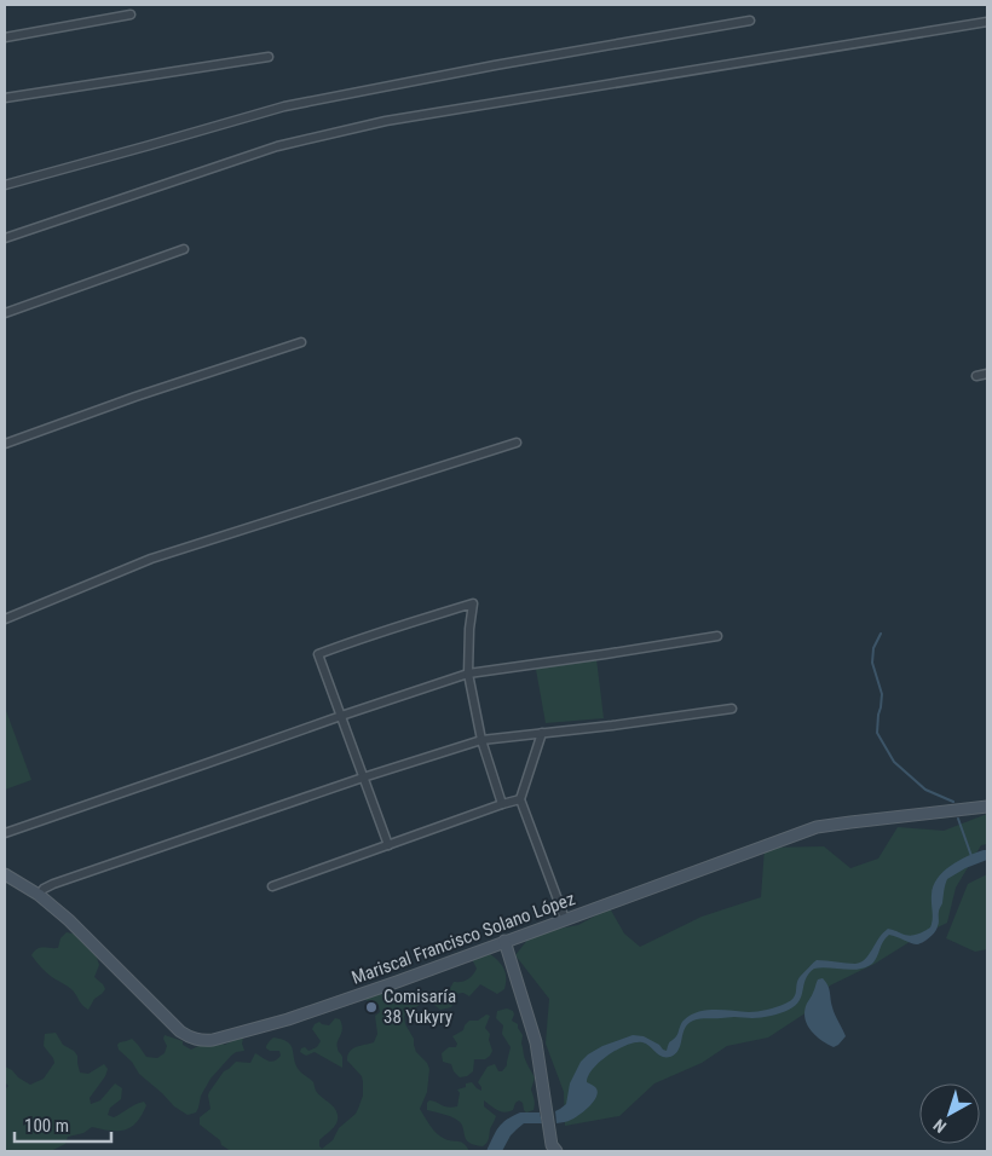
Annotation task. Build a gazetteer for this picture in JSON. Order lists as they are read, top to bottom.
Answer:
{
  "streets": {
    "main road": ["Mariscal Francisco Solano López"]
  },
  "places": ["Comisaría 38 Yukyry"],
  "scale_bar": "100 m",
  "north": "bottom left"
}
